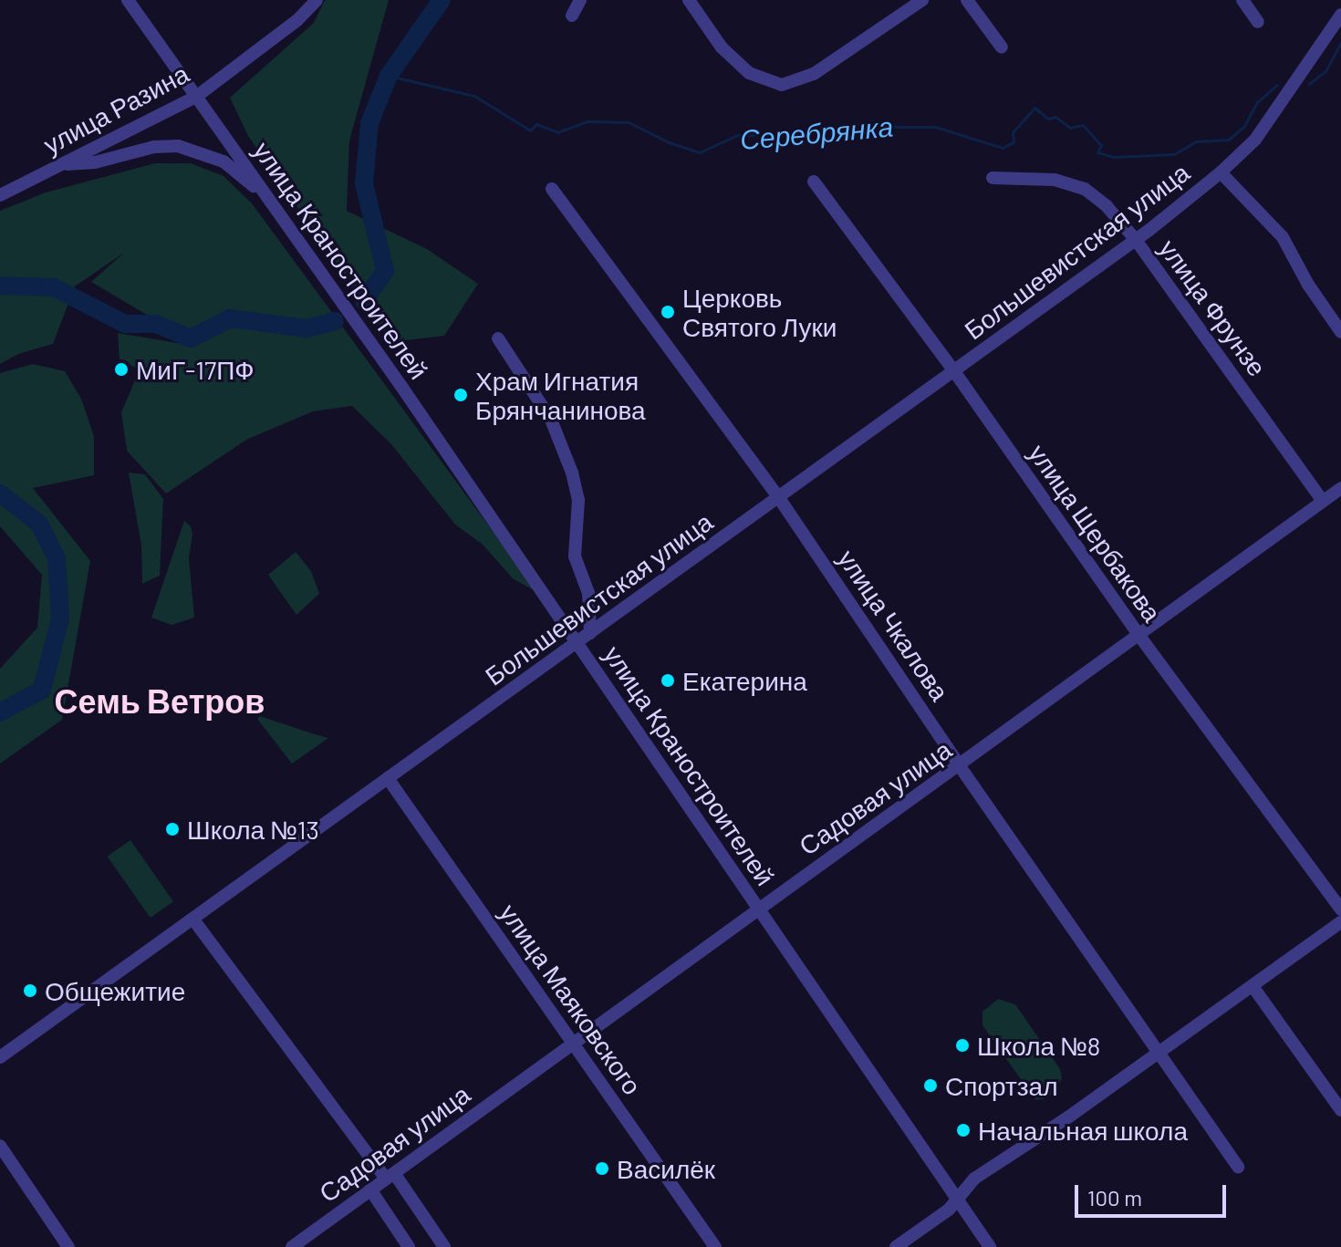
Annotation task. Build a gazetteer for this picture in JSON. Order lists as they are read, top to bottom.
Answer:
{
  "streets": {
    "street": [
      "улица Разина",
      "Большевистская улица",
      "улица Краностроителей",
      "улица Фрунзе",
      "улица Щербакова",
      "улица Чкалова",
      "Садовая улица",
      "улица Маяковского"
    ]
  },
  "crossings": [
    ["улица Разина", "улица Краностроителей"],
    ["Большевистская улица", "улица Краностроителей"],
    ["Большевистская улица", "улица Фрунзе"],
    ["Большевистская улица", "улица Щербакова"],
    ["Большевистская улица", "улица Чкалова"],
    ["Большевистская улица", "улица Маяковского"],
    ["улица Краностроителей", "Садовая улица"],
    ["улица Фрунзе", "Садовая улица"],
    ["улица Щербакова", "Садовая улица"],
    ["улица Чкалова", "Садовая улица"],
    ["Садовая улица", "улица Маяковского"]
  ],
  "districts": ["Семь Ветров"],
  "water": ["Серебрянка"],
  "places": [
    "Церковь Святого Луки",
    "МиГ-17ПФ",
    "Храм Игнатия Брянчанинова",
    "Екатерина",
    "Школа №13",
    "Общежитие",
    "Школа №8",
    "Спортзал",
    "Начальная школа",
    "Василёк"
  ],
  "scale_bar": "100 m"
}
